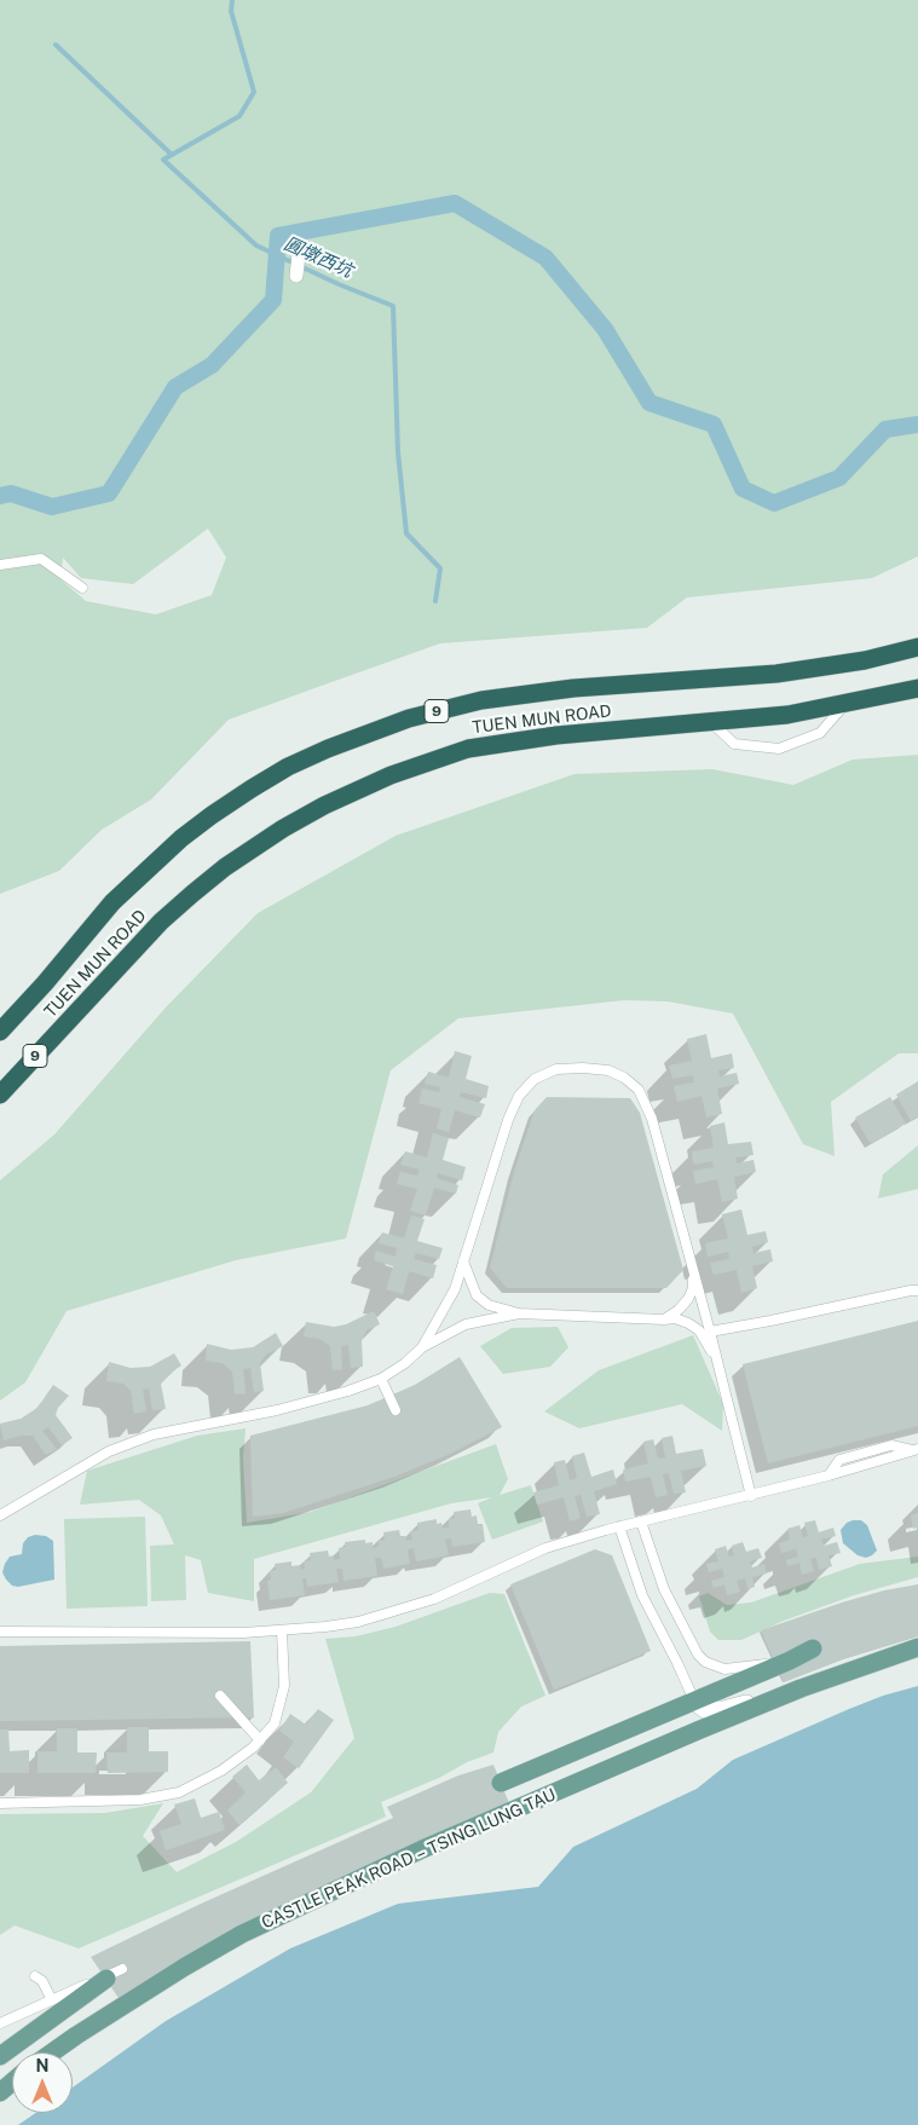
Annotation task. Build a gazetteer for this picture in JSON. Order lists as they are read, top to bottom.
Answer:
{
  "streets": {
    "highway": ["9", "TUEN MUN ROAD"],
    "main road": ["CASTLE PEAK ROAD – TSING LUNG TAU"]
  },
  "water": ["圓墩西坑"],
  "north": "top"
}
